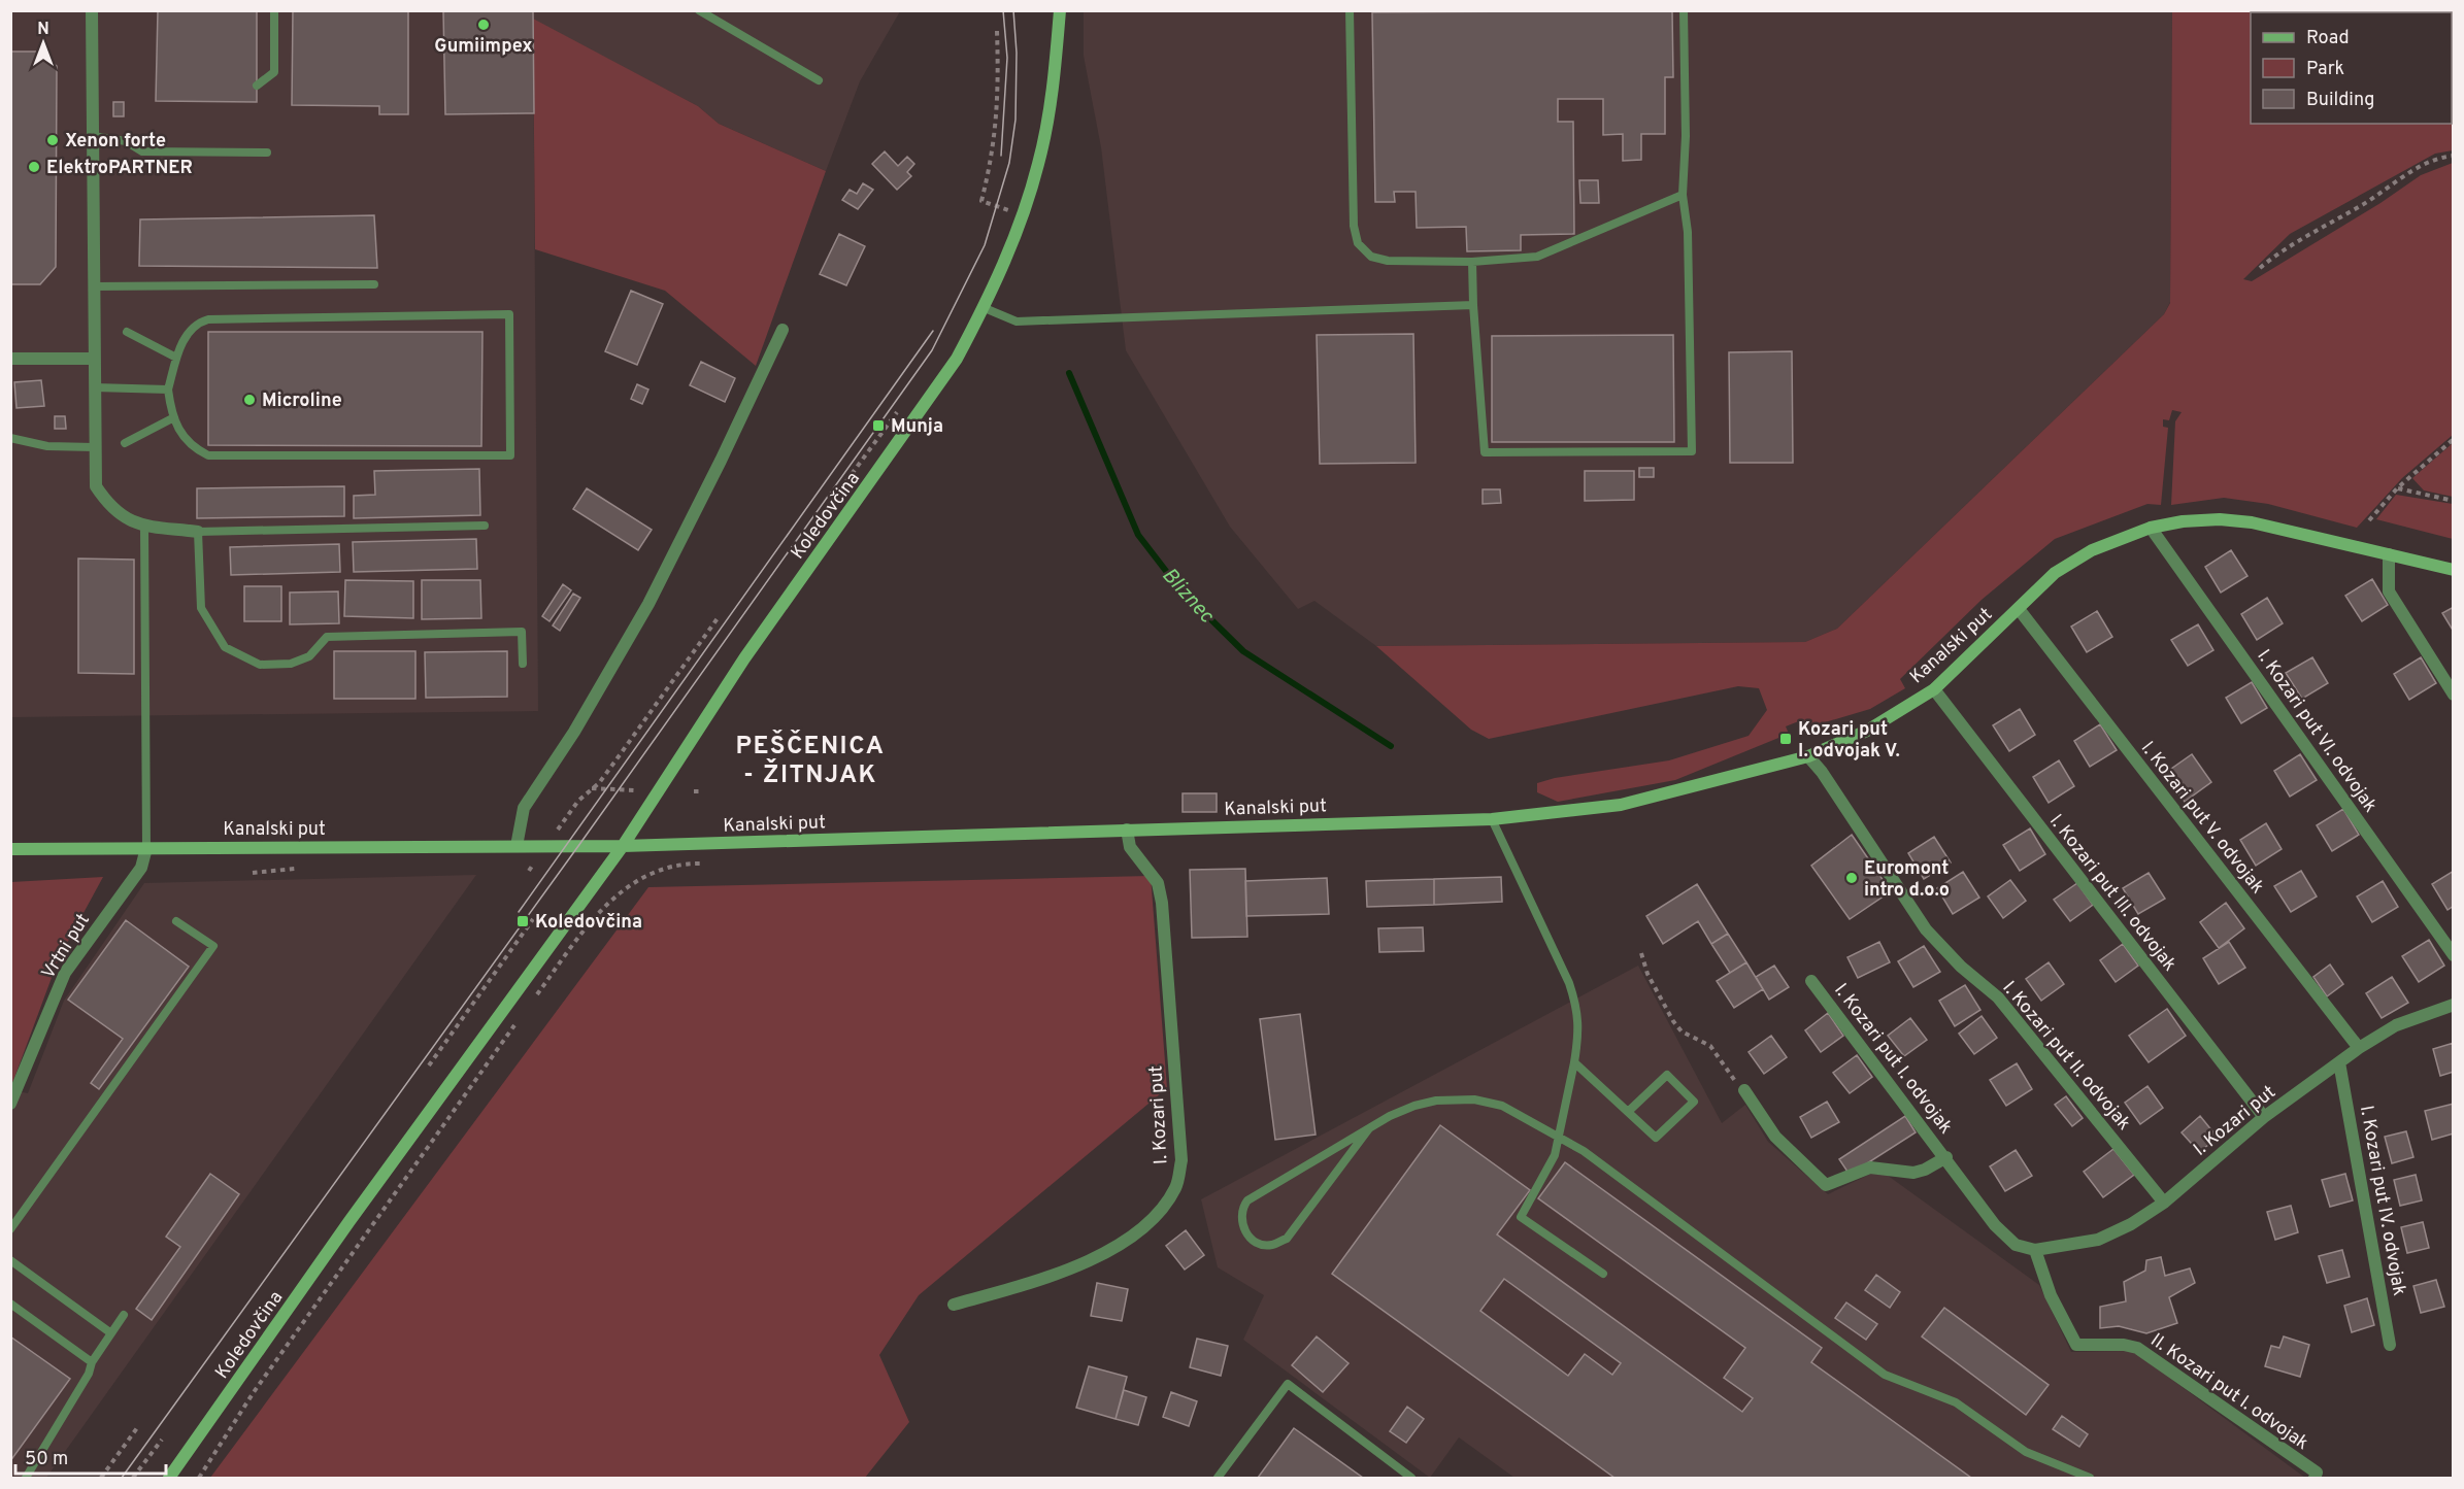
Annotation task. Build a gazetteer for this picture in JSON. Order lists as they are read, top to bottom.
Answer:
{
  "streets": {
    "street": [
      "Koledovčina",
      "Kanalski put",
      "I. Kozari put VI. odvojak",
      "I. Kozari put V. odvojak",
      "I. Kozari put III. odvojak",
      "Vrtni put",
      "I. Kozari put II. odvojak",
      "I. Kozari put I. odvojak",
      "I. Kozari put",
      "I. Kozari put IV. odvojak",
      "II. Kozari put I. odvojak"
    ]
  },
  "crossings": [
    ["Koledovčina", "Kanalski put"],
    ["Kanalski put", "I. Kozari put VI. odvojak"],
    ["Kanalski put", "I. Kozari put V. odvojak"],
    ["Kanalski put", "I. Kozari put III. odvojak"],
    ["Kanalski put", "Vrtni put"],
    ["Kanalski put", "I. Kozari put II. odvojak"],
    ["Kanalski put", "I. Kozari put"],
    ["I. Kozari put V. odvojak", "I. Kozari put"],
    ["I. Kozari put III. odvojak", "I. Kozari put"],
    ["I. Kozari put II. odvojak", "I. Kozari put"],
    ["I. Kozari put I. odvojak", "I. Kozari put"],
    ["I. Kozari put I. odvojak", "II. Kozari put I. odvojak"],
    ["I. Kozari put", "I. Kozari put IV. odvojak"],
    ["I. Kozari put", "II. Kozari put I. odvojak"]
  ],
  "districts": ["PEŠČENICA - ŽITNJAK"],
  "water": ["Bliznec"],
  "places": {
    "other": [
      "Gumiimpex",
      "Xenon forte",
      "ElektroPARTNER",
      "Microline",
      "Euromont intro d.o.o"
    ],
    "transit": ["Munja", "Kozari put I. odvojak V.", "Koledovčina"]
  },
  "legend": ["Road", "Park", "Building"],
  "scale_bar": "50 m",
  "north": "top"
}
